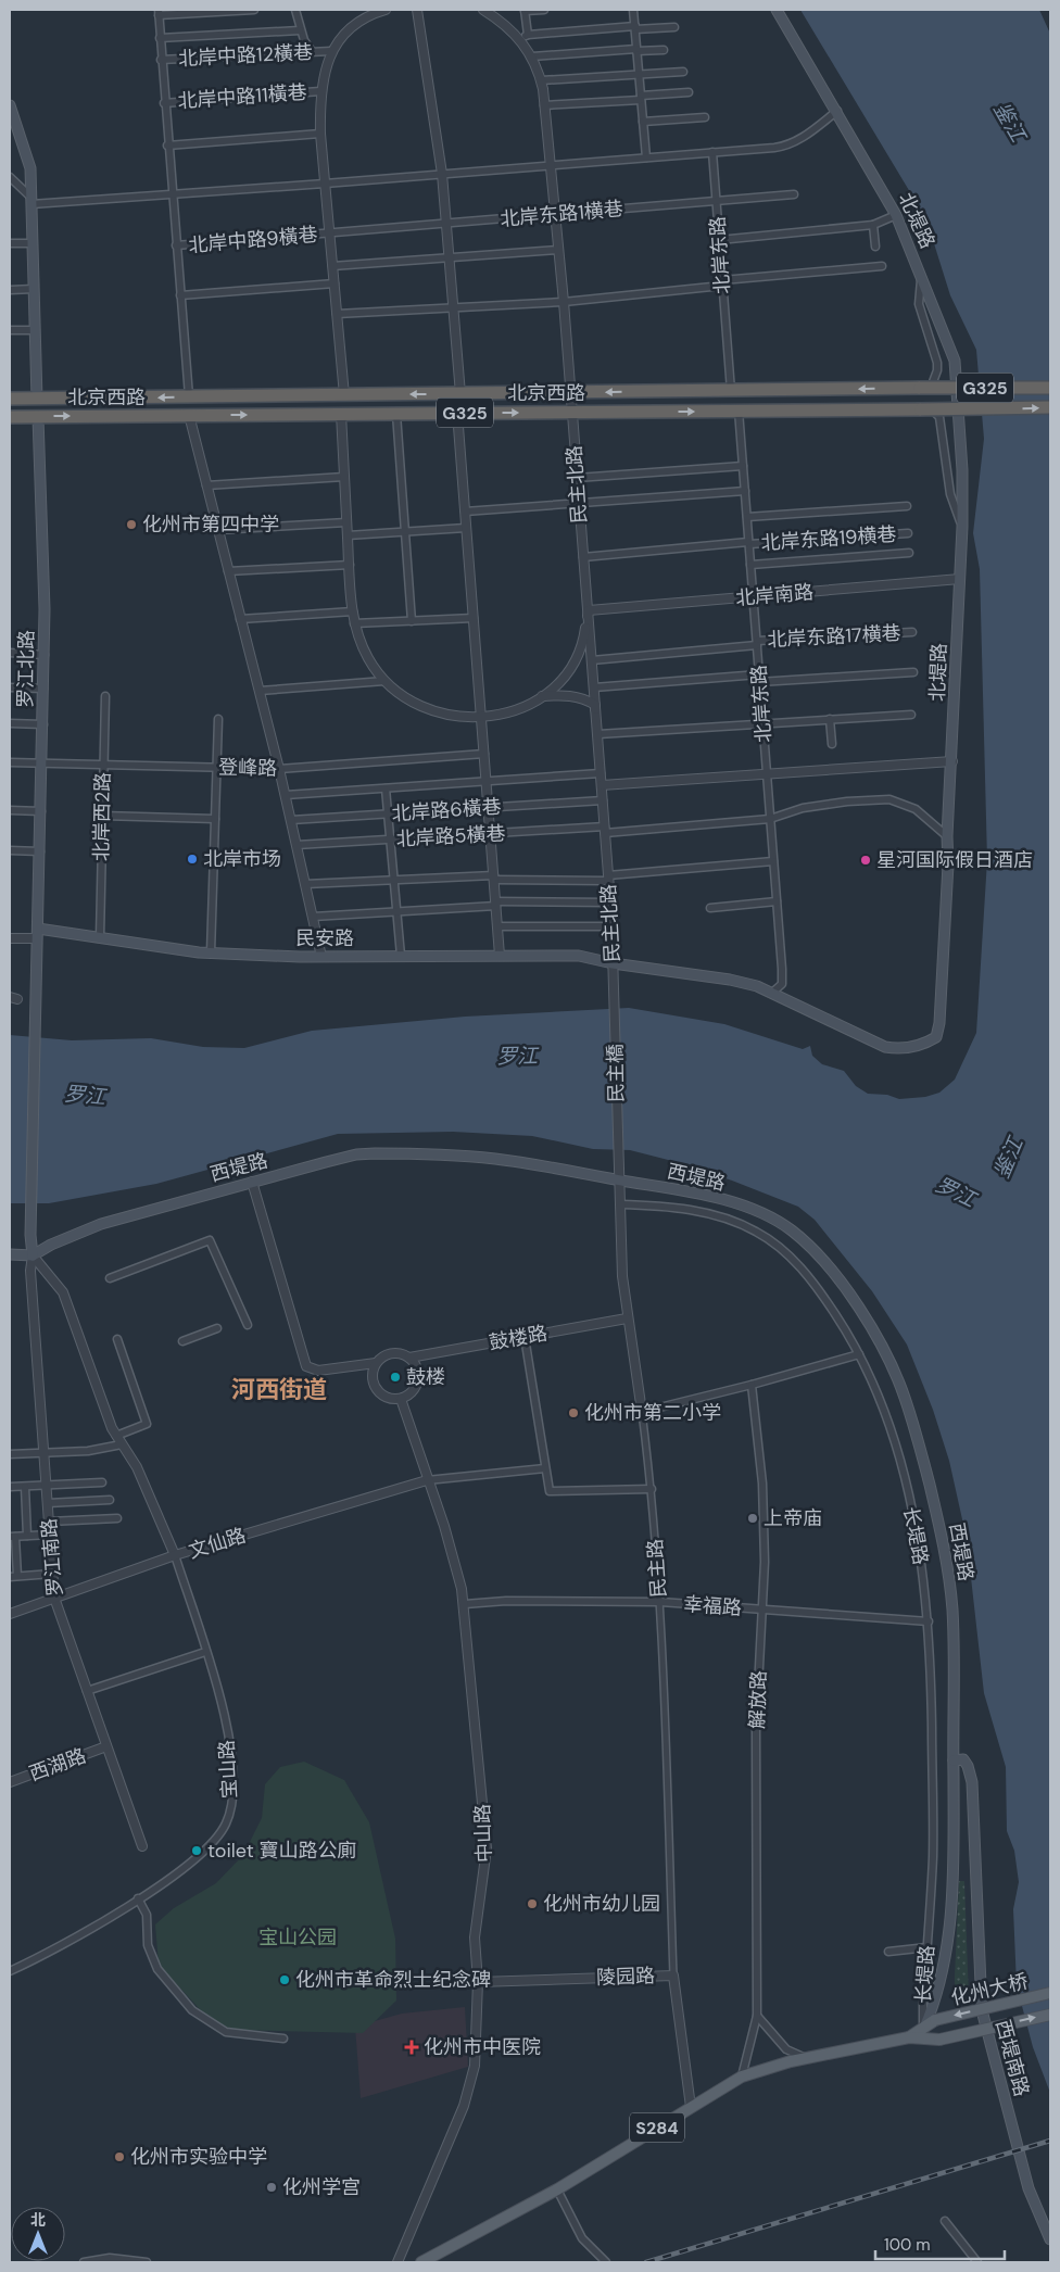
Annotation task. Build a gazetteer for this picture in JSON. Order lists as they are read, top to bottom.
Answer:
{
  "streets": {
    "highway": ["G325", "北京西路"],
    "main road": [
      "北堤路",
      "罗江北路",
      "民安路",
      "西堤路",
      "化州大桥",
      "西堤南路",
      "S284"
    ],
    "street": [
      "北岸中路12橫巷",
      "北岸中路11橫巷",
      "北岸东路1横巷",
      "北岸中路9橫巷",
      "北岸东路",
      "民主北路",
      "北岸东路19横巷",
      "北岸南路",
      "北岸东路17横巷",
      "登峰路",
      "北岸路6橫巷",
      "北岸西2路",
      "北岸路5橫巷",
      "民主橋",
      "鼓楼路",
      "长堤路",
      "文仙路",
      "罗江南路",
      "民主路",
      "幸福路",
      "解放路",
      "西湖路",
      "宝山路",
      "中山路",
      "陵园路"
    ]
  },
  "crossings": [
    ["北岸东路1横巷", "北岸中路9橫巷"],
    ["北岸东路1横巷", "北岸东路"],
    ["北岸东路1横巷", "民主北路"],
    ["北堤路", "北岸东路"],
    ["北堤路", "民主北路"],
    ["北堤路", "北岸南路"],
    ["北堤路", "北岸路5橫巷"],
    ["北堤路", "民安路"],
    ["北岸东路", "北京西路"],
    ["北岸东路", "北岸东路19横巷"],
    ["北岸东路", "北岸南路"],
    ["北岸东路", "北岸东路17横巷"],
    ["北岸东路", "北岸路5橫巷"],
    ["G325", "北京西路"],
    ["北京西路", "民主北路"],
    ["北京西路", "罗江北路"],
    ["民主北路", "北岸东路19横巷"],
    ["民主北路", "北岸南路"],
    ["民主北路", "北岸东路17横巷"],
    ["民主北路", "北岸路6橫巷"],
    ["民主北路", "北岸路5橫巷"],
    ["民主北路", "民安路"],
    ["民主北路", "民主橋"],
    ["罗江北路", "登峰路"],
    ["罗江北路", "民安路"],
    ["罗江北路", "西堤路"],
    ["罗江北路", "罗江南路"],
    ["登峰路", "北岸西2路"],
    ["北岸西2路", "民安路"],
    ["民主橋", "民主路"],
    ["西堤路", "长堤路"],
    ["西堤路", "罗江南路"],
    ["西堤路", "民主路"],
    ["西堤路", "化州大桥"],
    ["西堤路", "西堤南路"],
    ["鼓楼路", "民主路"],
    ["鼓楼路", "中山路"],
    ["长堤路", "民主路"],
    ["长堤路", "幸福路"],
    ["长堤路", "化州大桥"],
    ["文仙路", "罗江南路"],
    ["文仙路", "宝山路"],
    ["文仙路", "中山路"],
    ["罗江南路", "西湖路"],
    ["民主路", "幸福路"],
    ["民主路", "陵园路"],
    ["幸福路", "解放路"],
    ["幸福路", "中山路"],
    ["解放路", "S284"],
    ["中山路", "陵园路"],
    ["陵园路", "S284"],
    ["化州大桥", "S284"]
  ],
  "districts": ["河西街道"],
  "water": ["鉴江", "罗江"],
  "parks": ["宝山公园"],
  "places": {
    "other": [
      "化州市第四中学",
      "北岸市场",
      "星河国际假日酒店",
      "鼓楼",
      "化州市第二小学",
      "上帝庙",
      "toilet 寶山路公廁",
      "化州市幼儿园",
      "化州市革命烈士纪念碑",
      "化州市实验中学",
      "化州学宫"
    ],
    "health": ["化州市中医院"]
  },
  "scale_bar": "100 m",
  "north": "top"
}
